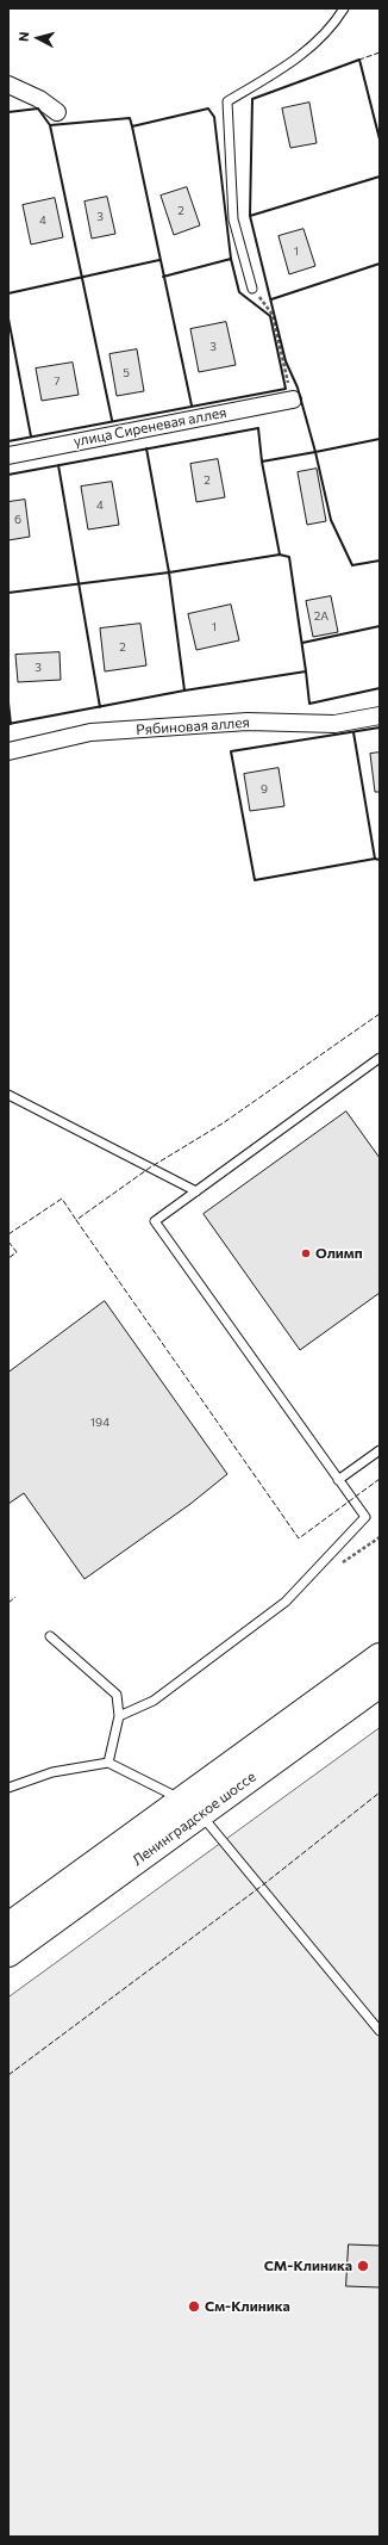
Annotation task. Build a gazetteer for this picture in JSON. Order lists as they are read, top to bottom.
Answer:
{
  "streets": {
    "highway": ["Ленинградское шоссе"],
    "street": ["улица Сиреневая аллея", "Рябиновая аллея"]
  },
  "places": ["Олимп", "СМ-Клиника", "См-Клиника"],
  "house_numbers": [
    "2",
    "3",
    "4",
    "1",
    "3",
    "5",
    "7",
    "2",
    "4",
    "6",
    "2А",
    "1",
    "2",
    "3",
    "9",
    "194"
  ],
  "north": "left"
}
